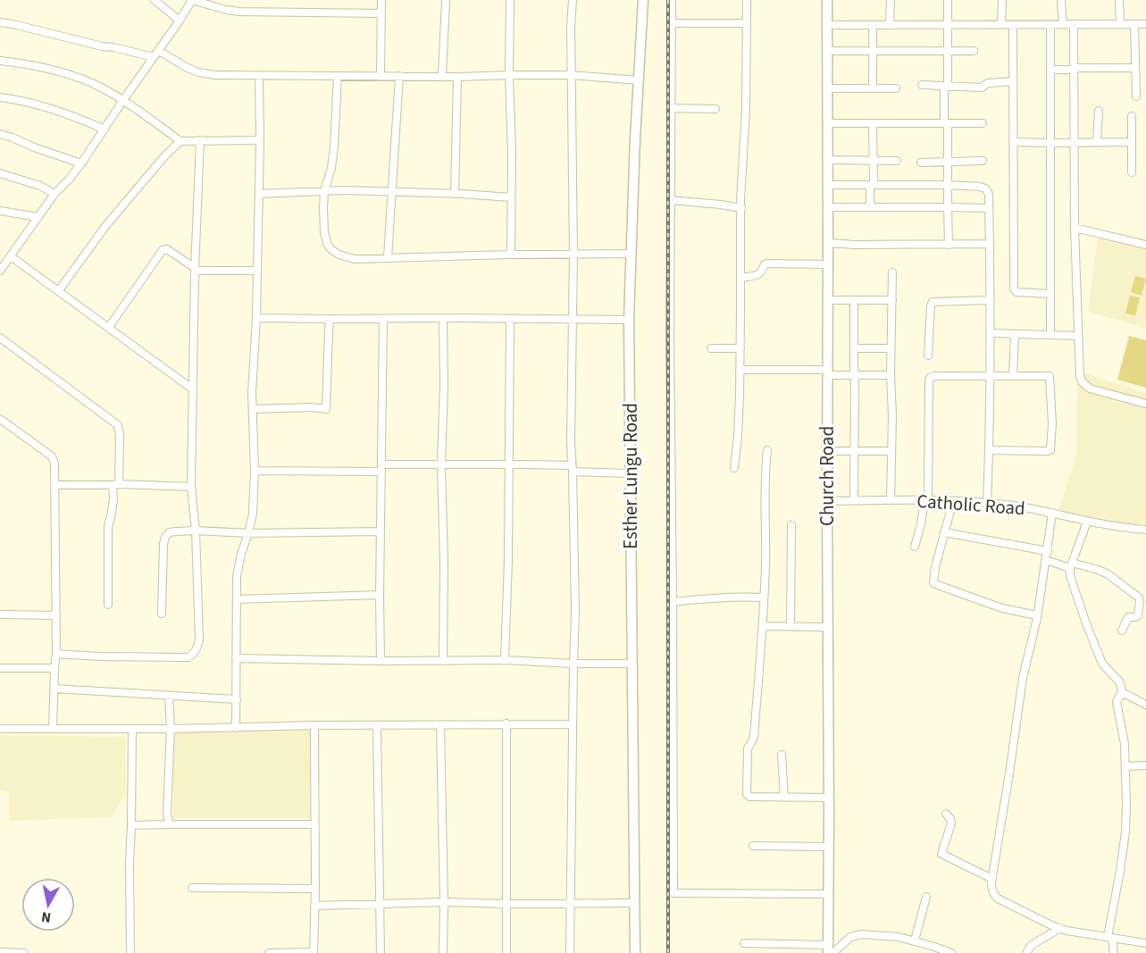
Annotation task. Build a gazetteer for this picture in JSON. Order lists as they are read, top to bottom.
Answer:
{
  "streets": {
    "street": ["Esther Lungu Road", "Church Road", "Catholic Road"]
  },
  "crossings": [
    ["Church Road", "Catholic Road"]
  ],
  "north": "bottom"
}
